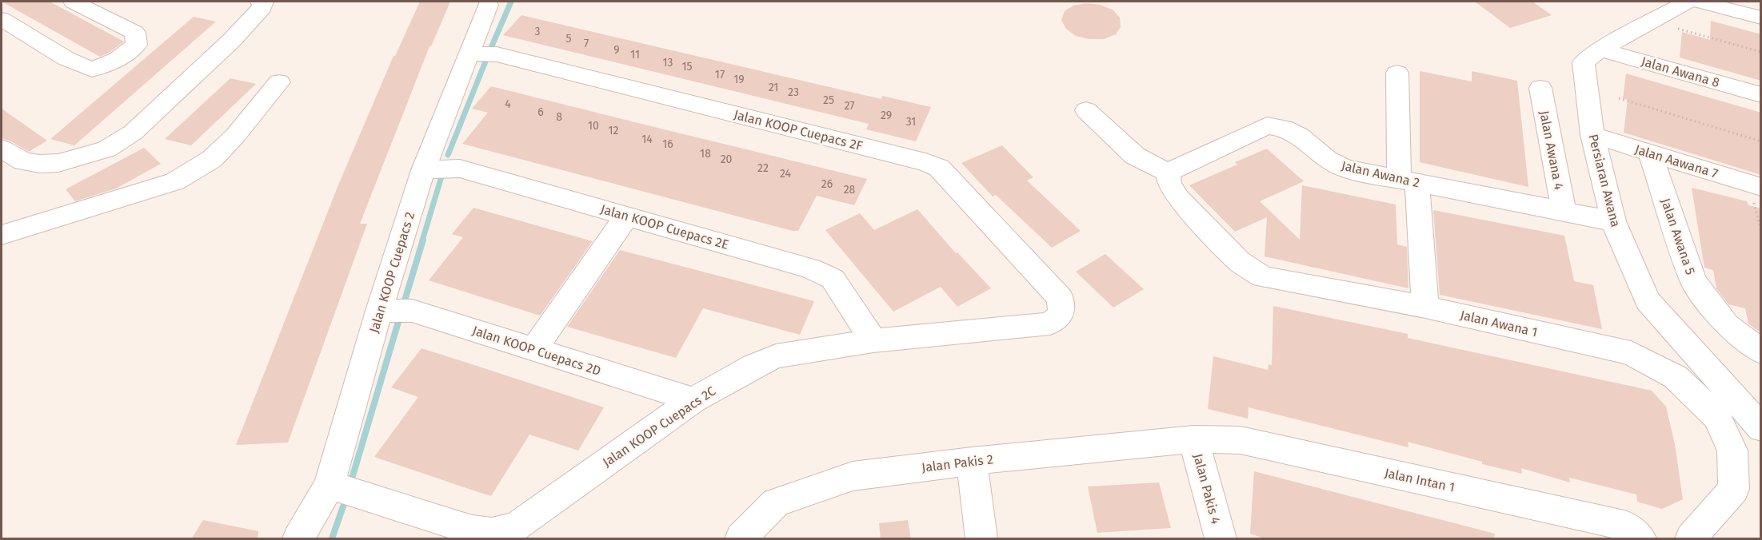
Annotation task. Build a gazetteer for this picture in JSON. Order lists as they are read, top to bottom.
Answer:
{
  "streets": {
    "street": [
      "Jalan Awana 8",
      "Jalan KOOP Cuepacs 2F",
      "Jalan Awana 4",
      "Jalan Aawana 7",
      "Jalan Awana 2",
      "Persiaran Awana",
      "Jalan KOOP Cuepacs 2E",
      "Jalan Awana 5",
      "Jalan KOOP Cuepacs 2",
      "Jalan Awana 1",
      "Jalan KOOP Cuepacs 2D",
      "Jalan KOOP Cuepacs 2C",
      "Jalan Pakis 2",
      "Jalan Intan 1",
      "Jalan Pakis 4"
    ]
  },
  "crossings": [
    ["Jalan Awana 8", "Persiaran Awana"],
    ["Jalan KOOP Cuepacs 2F", "Jalan KOOP Cuepacs 2"],
    ["Jalan KOOP Cuepacs 2F", "Jalan KOOP Cuepacs 2C"],
    ["Jalan Awana 4", "Jalan Awana 2"],
    ["Jalan Aawana 7", "Persiaran Awana"],
    ["Jalan Aawana 7", "Jalan Awana 5"],
    ["Jalan Awana 2", "Persiaran Awana"],
    ["Jalan Awana 2", "Jalan Awana 1"],
    ["Jalan KOOP Cuepacs 2E", "Jalan KOOP Cuepacs 2"],
    ["Jalan KOOP Cuepacs 2E", "Jalan KOOP Cuepacs 2C"],
    ["Jalan KOOP Cuepacs 2", "Jalan KOOP Cuepacs 2D"],
    ["Jalan KOOP Cuepacs 2", "Jalan KOOP Cuepacs 2C"],
    ["Jalan KOOP Cuepacs 2D", "Jalan KOOP Cuepacs 2C"],
    ["Jalan Pakis 2", "Jalan Intan 1"],
    ["Jalan Pakis 2", "Jalan Pakis 4"],
    ["Jalan Intan 1", "Jalan Pakis 4"]
  ],
  "house_numbers": [
    "3",
    "5",
    "7",
    "9",
    "11",
    "13",
    "15",
    "17",
    "19",
    "21",
    "23",
    "25",
    "4",
    "27",
    "6",
    "29",
    "8",
    "31",
    "10",
    "12",
    "14",
    "16",
    "18",
    "20",
    "22",
    "24",
    "26",
    "28"
  ]
}
